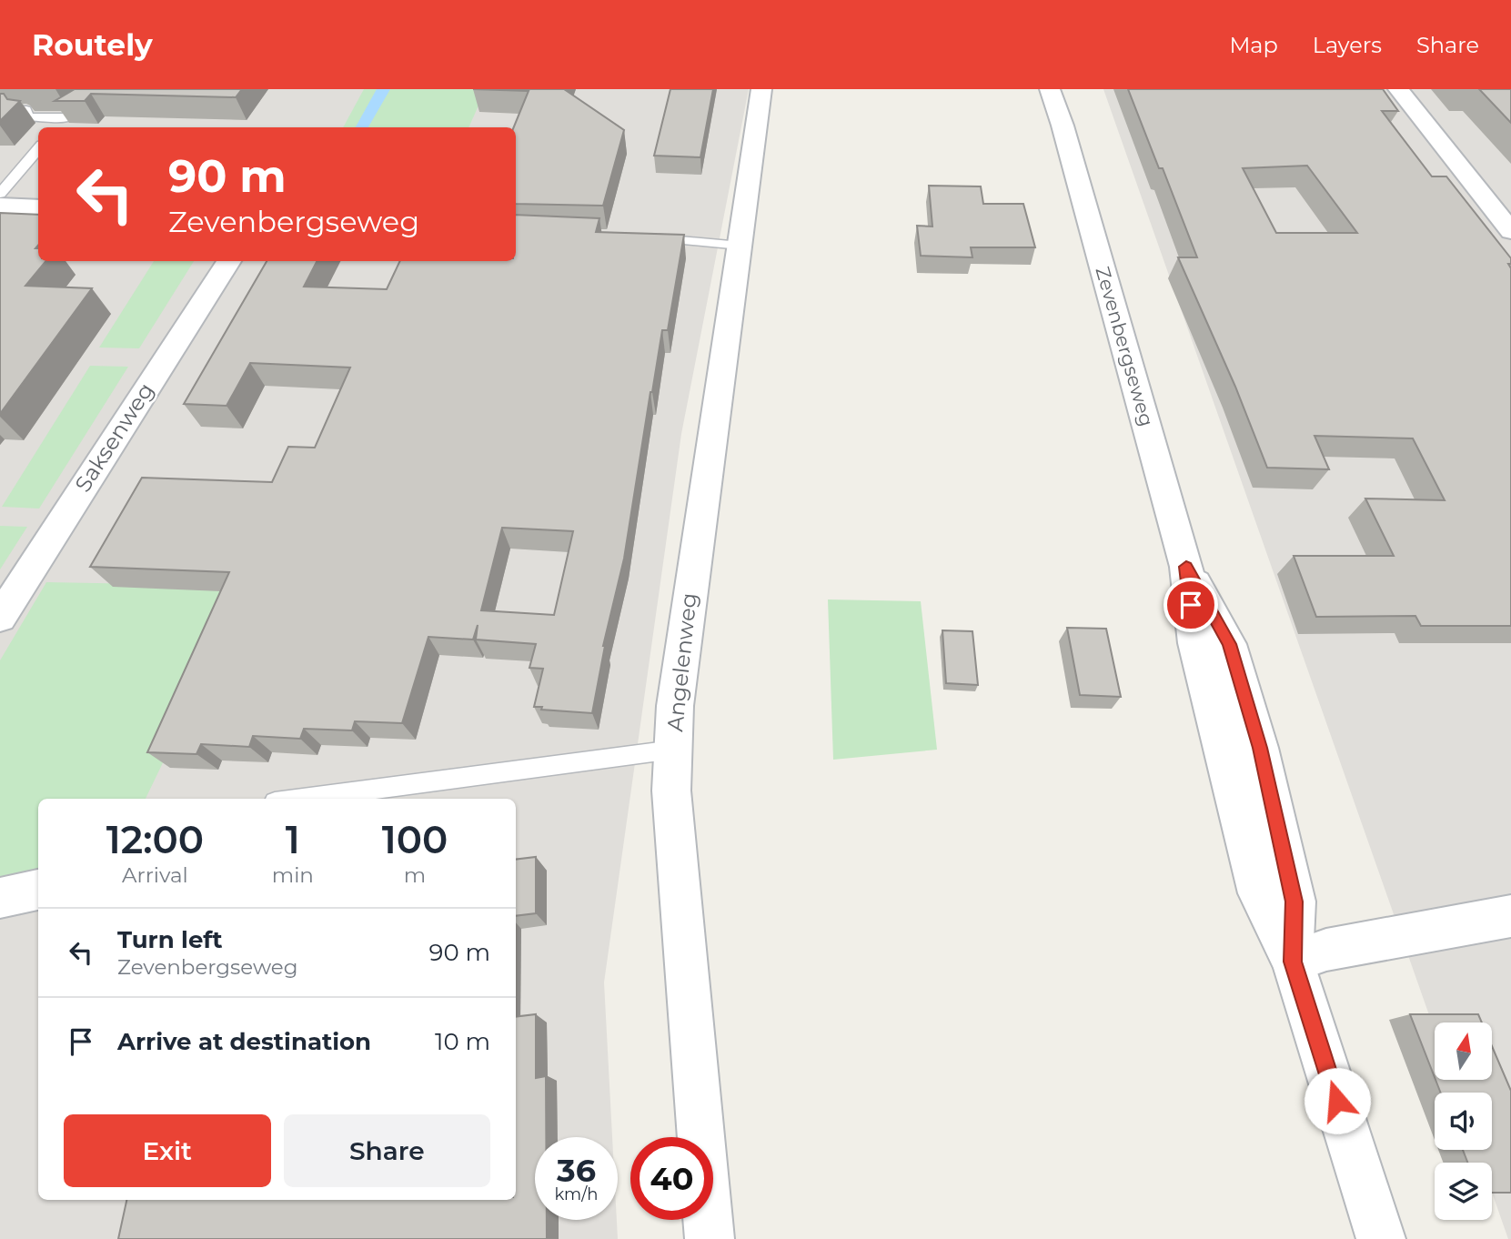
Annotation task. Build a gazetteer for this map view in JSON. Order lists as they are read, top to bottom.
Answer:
{
  "streets": {
    "street": ["Zevenbergseweg", "Saksenweg", "Angelenweg"]
  },
  "north": "top",
  "page": {
    "header": "Routely",
    "nav": ["Map", "Layers", "Share"],
    "turn": ["90 m", "Zevenbergseweg"],
    "eta": [
      "12:00",
      "Arrival",
      "1",
      "min",
      "100",
      "m"
    ],
    "list": [
      {
        "name": "Turn left",
        "note": "Zevenbergseweg",
        "value": "90 m"
      },
      {
        "name": "Arrive at destination",
        "value": "10 m"
      }
    ],
    "buttons": ["Exit", "Share"],
    "speed": "36 km/h",
    "limit": "40"
  }
}
